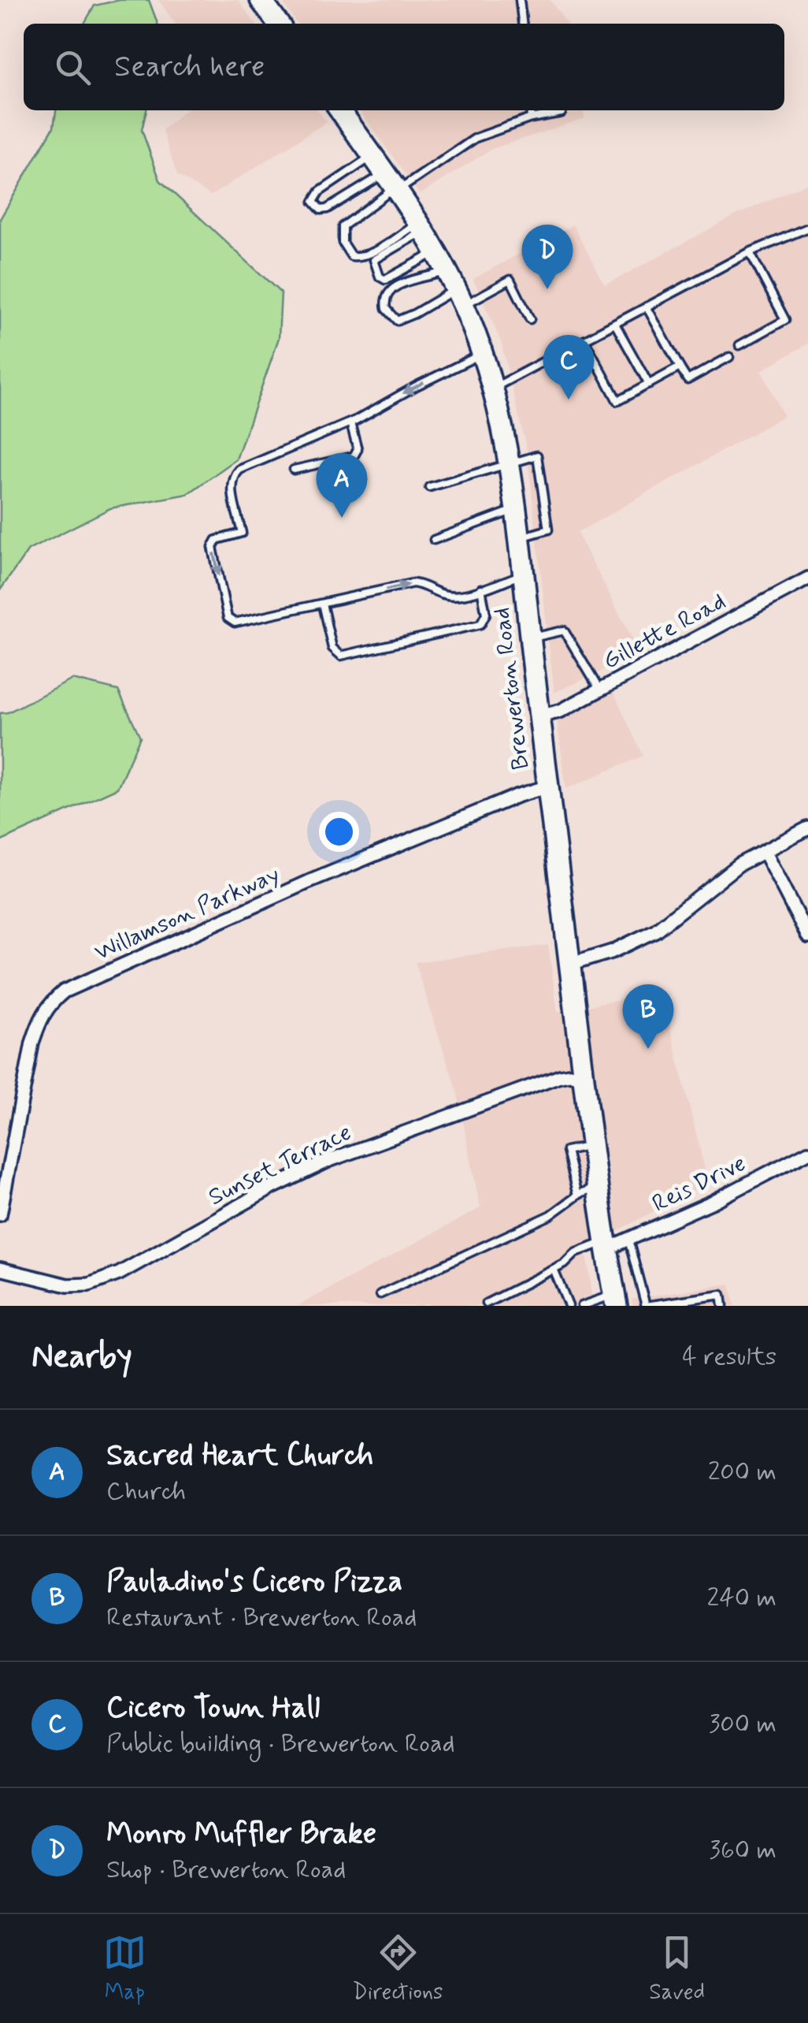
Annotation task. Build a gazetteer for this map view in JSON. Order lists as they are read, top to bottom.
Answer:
{
  "streets": {
    "main road": ["Brewerton Road"],
    "street": [
      "Gillette Road",
      "Willamson Parkway",
      "Sunset Terrace",
      "Reis Drive"
    ]
  },
  "crossings": [
    ["Gillette Road", "Brewerton Road"],
    ["Brewerton Road", "Willamson Parkway"],
    ["Brewerton Road", "Sunset Terrace"],
    ["Brewerton Road", "Reis Drive"]
  ],
  "page": {
    "search": "Search here",
    "pins": [
      "D",
      "C",
      "A",
      "B"
    ],
    "heading": ["Nearby", "4 results"],
    "list": [
      {
        "mark": "A",
        "name": "Sacred Heart Church",
        "note": "Church",
        "value": "200 m"
      },
      {
        "mark": "B",
        "name": "Pauladino's Cicero Pizza",
        "note": "Restaurant · Brewerton Road",
        "value": "240 m"
      },
      {
        "mark": "C",
        "name": "Cicero Town Hall",
        "note": "Public building · Brewerton Road",
        "value": "300 m"
      },
      {
        "mark": "D",
        "name": "Monro Muffler Brake",
        "note": "Shop · Brewerton Road",
        "value": "360 m"
      }
    ],
    "nav": ["Map", "Directions", "Saved"]
  }
}
